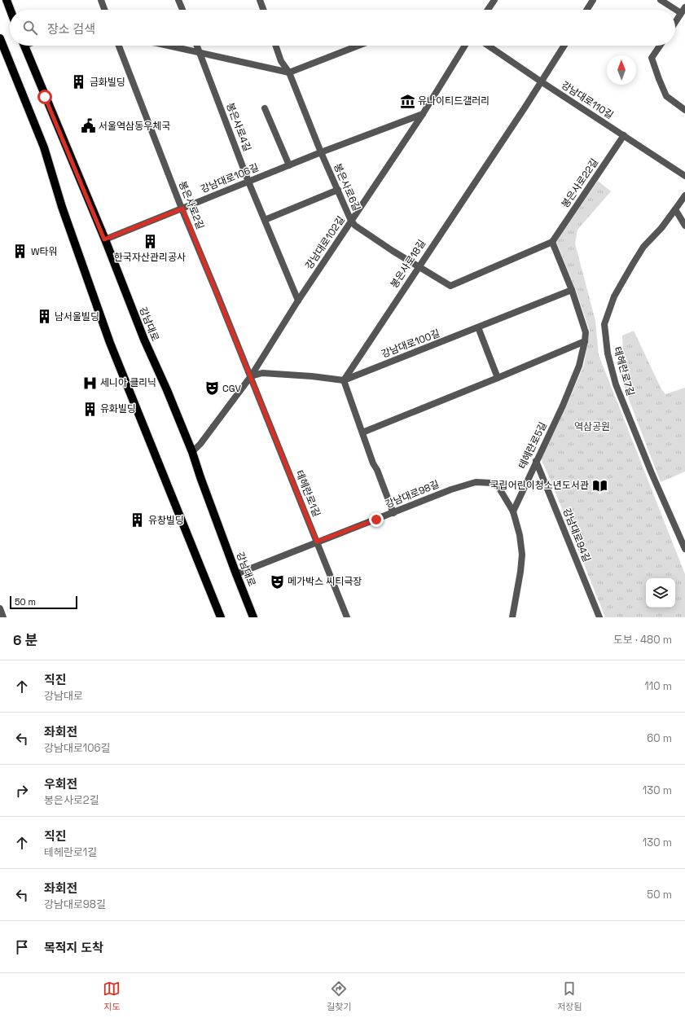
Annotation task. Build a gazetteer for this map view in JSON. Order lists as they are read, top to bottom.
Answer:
{
  "streets": {
    "main road": ["강남대로"],
    "street": [
      "강남대로110길",
      "봉은사로4길",
      "강남대로106길",
      "봉은사로22길",
      "봉은사로6길",
      "봉은사로2길",
      "강남대로102길",
      "봉은사로18길",
      "강남대로100길",
      "테헤란로7길",
      "테헤란로5길",
      "테헤란로1길",
      "강남대로98길",
      "강남대로94길"
    ]
  },
  "crossings": [
    ["강남대로110길", "봉은사로22길"],
    ["강남대로110길", "봉은사로18길"],
    ["봉은사로4길", "강남대로106길"],
    ["봉은사로4길", "강남대로102길"],
    ["강남대로106길", "봉은사로6길"],
    ["강남대로106길", "봉은사로2길"],
    ["강남대로106길", "강남대로102길"],
    ["강남대로106길", "강남대로"],
    ["봉은사로22길", "봉은사로6길"],
    ["봉은사로22길", "테헤란로5길"],
    ["봉은사로6길", "강남대로102길"],
    ["봉은사로6길", "봉은사로18길"],
    ["봉은사로6길", "테헤란로5길"],
    ["봉은사로2길", "강남대로102길"],
    ["봉은사로2길", "강남대로100길"],
    ["봉은사로2길", "테헤란로1길"],
    ["강남대로102길", "강남대로"],
    ["강남대로102길", "강남대로100길"],
    ["강남대로102길", "테헤란로1길"],
    ["봉은사로18길", "강남대로100길"],
    ["강남대로", "강남대로98길"],
    ["강남대로100길", "테헤란로5길"],
    ["강남대로100길", "테헤란로1길"],
    ["테헤란로5길", "강남대로98길"],
    ["테헤란로5길", "강남대로94길"],
    ["테헤란로1길", "강남대로98길"]
  ],
  "parks": ["역삼공원"],
  "places": {
    "building": [
      "금화빌딩",
      "한국자산관리공사",
      "W타워",
      "남서울빌딩",
      "유화빌딩",
      "유창빌딩"
    ],
    "museum": ["유나이티드갤러리"],
    "public building": ["서울역삼동우체국"],
    "hospital": ["세니아 클리닉"],
    "theatre": ["CGV", "메가박스 씨티극장"],
    "library": ["국립어린이청소년도서관"]
  },
  "scale_bar": "50 m",
  "north": "top",
  "page": {
    "search": "장소 검색",
    "scale": "50 m",
    "heading": ["6 분", "도보 · 480 m"],
    "list": [
      ["직진", "강남대로", "110 m"],
      ["좌회전", "강남대로106길", "60 m"],
      ["우회전", "봉은사로2길", "130 m"],
      ["직진", "테헤란로1길", "130 m"],
      ["좌회전", "강남대로98길", "50 m"],
      "목적지 도착"
    ],
    "nav": ["지도", "길찾기", "저장됨"]
  }
}
